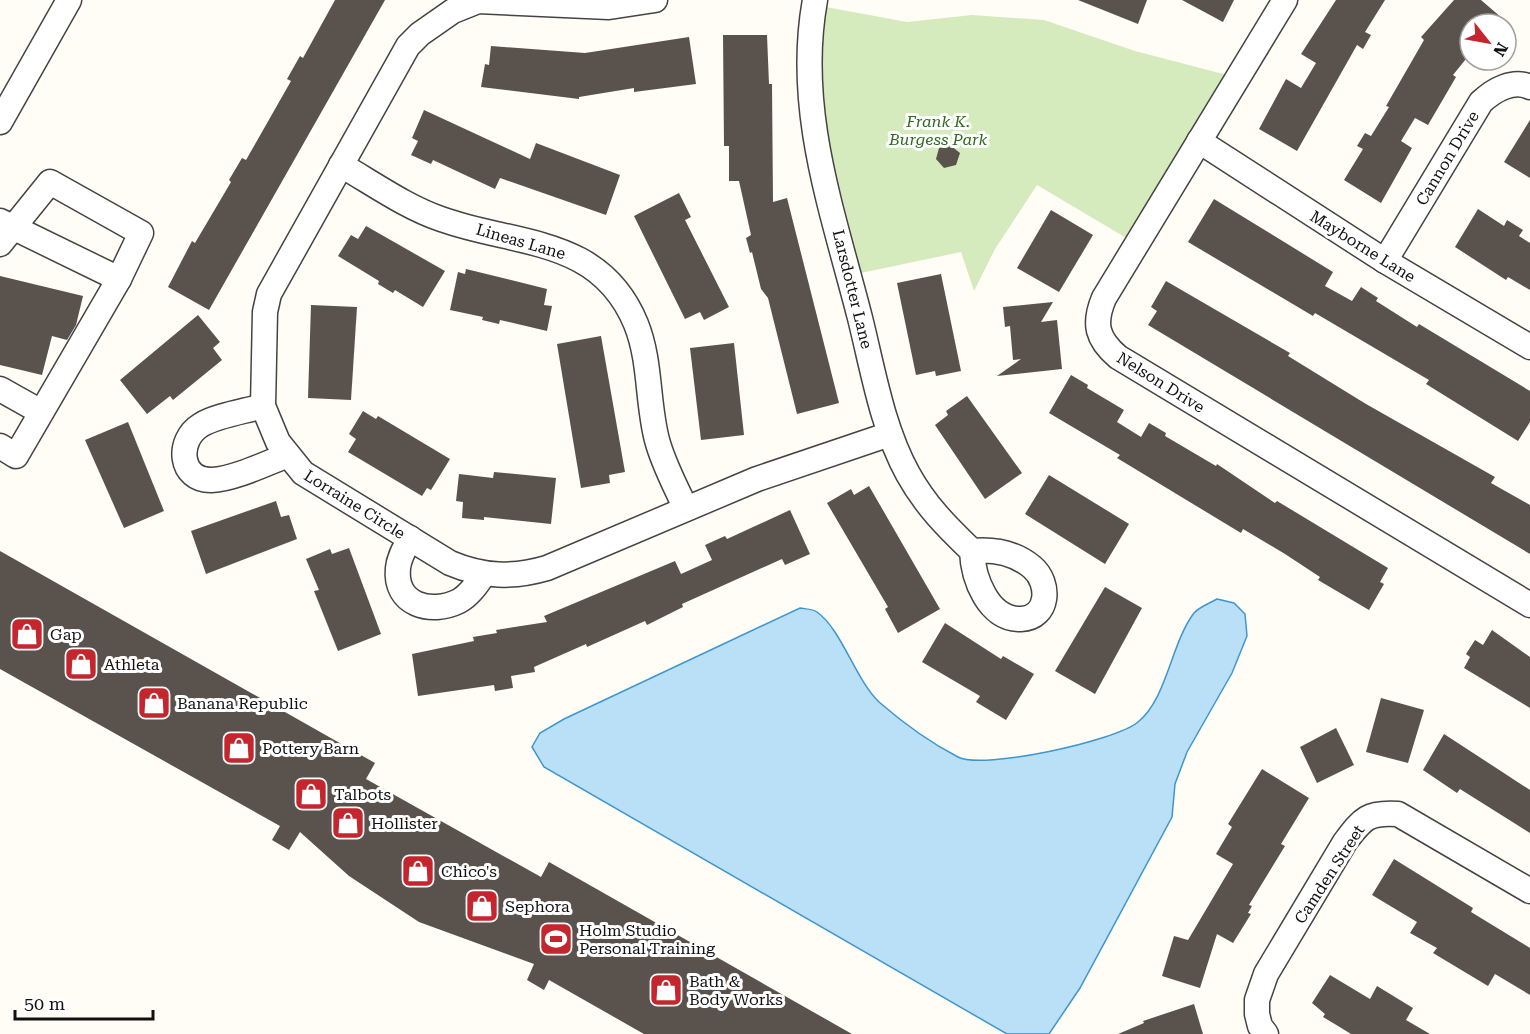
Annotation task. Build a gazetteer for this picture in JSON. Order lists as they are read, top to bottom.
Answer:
{
  "streets": {
    "street": [
      "Cannon Drive",
      "Lineas Lane",
      "Mayborne Lane",
      "Larsdotter Lane",
      "Nelson Drive",
      "Lorraine Circle",
      "Camden Street"
    ]
  },
  "crossings": [
    ["Cannon Drive", "Mayborne Lane"],
    ["Lineas Lane", "Lorraine Circle"],
    ["Mayborne Lane", "Nelson Drive"],
    ["Larsdotter Lane", "Lorraine Circle"]
  ],
  "parks": ["Frank K. Burgess Park"],
  "places": {
    "shop": [
      "Gap",
      "Athleta",
      "Banana Republic",
      "Pottery Barn",
      "Talbots",
      "Hollister",
      "Chico's",
      "Sephora",
      "Bath & Body Works"
    ],
    "sports": ["Holm Studio Personal Training"]
  },
  "scale_bar": "50 m",
  "north": "bottom right"
}
